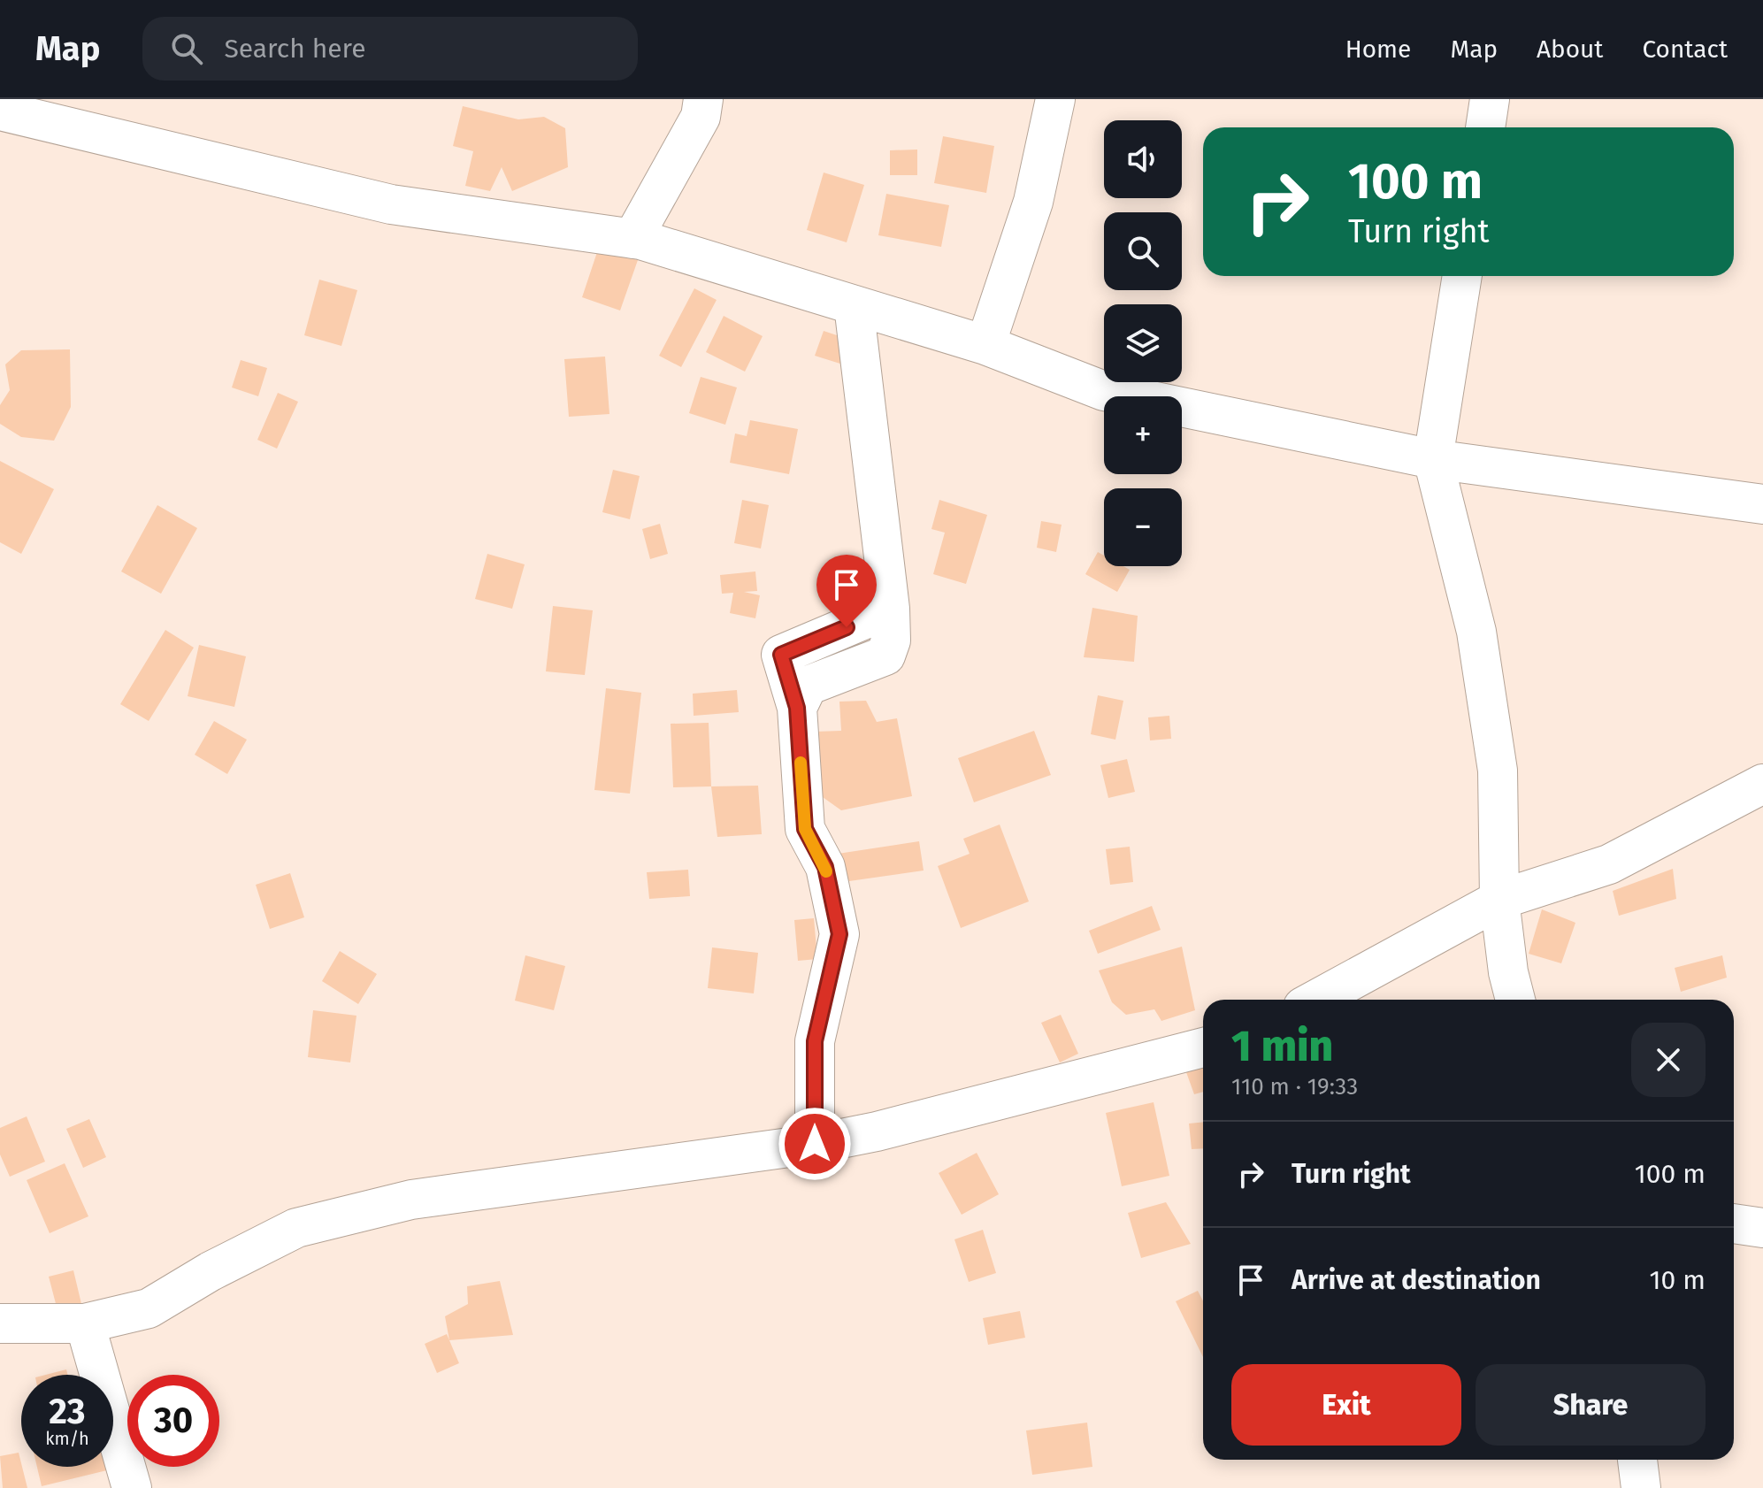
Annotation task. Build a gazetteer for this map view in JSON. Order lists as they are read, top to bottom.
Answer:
{
  "page": {
    "header": "Map",
    "search": "Search here",
    "nav": [
      "Home",
      "Map",
      "About",
      "Contact"
    ],
    "map_buttons": ["+", "−"],
    "turn": ["100 m", "Turn right"],
    "heading": ["1 min", "110 m · 19:33"],
    "list": [
      {
        "name": "Turn right",
        "value": "100 m"
      },
      {
        "name": "Arrive at destination",
        "value": "10 m"
      }
    ],
    "buttons": ["Exit", "Share"],
    "speed": "23 km/h",
    "limit": "30"
  }
}
